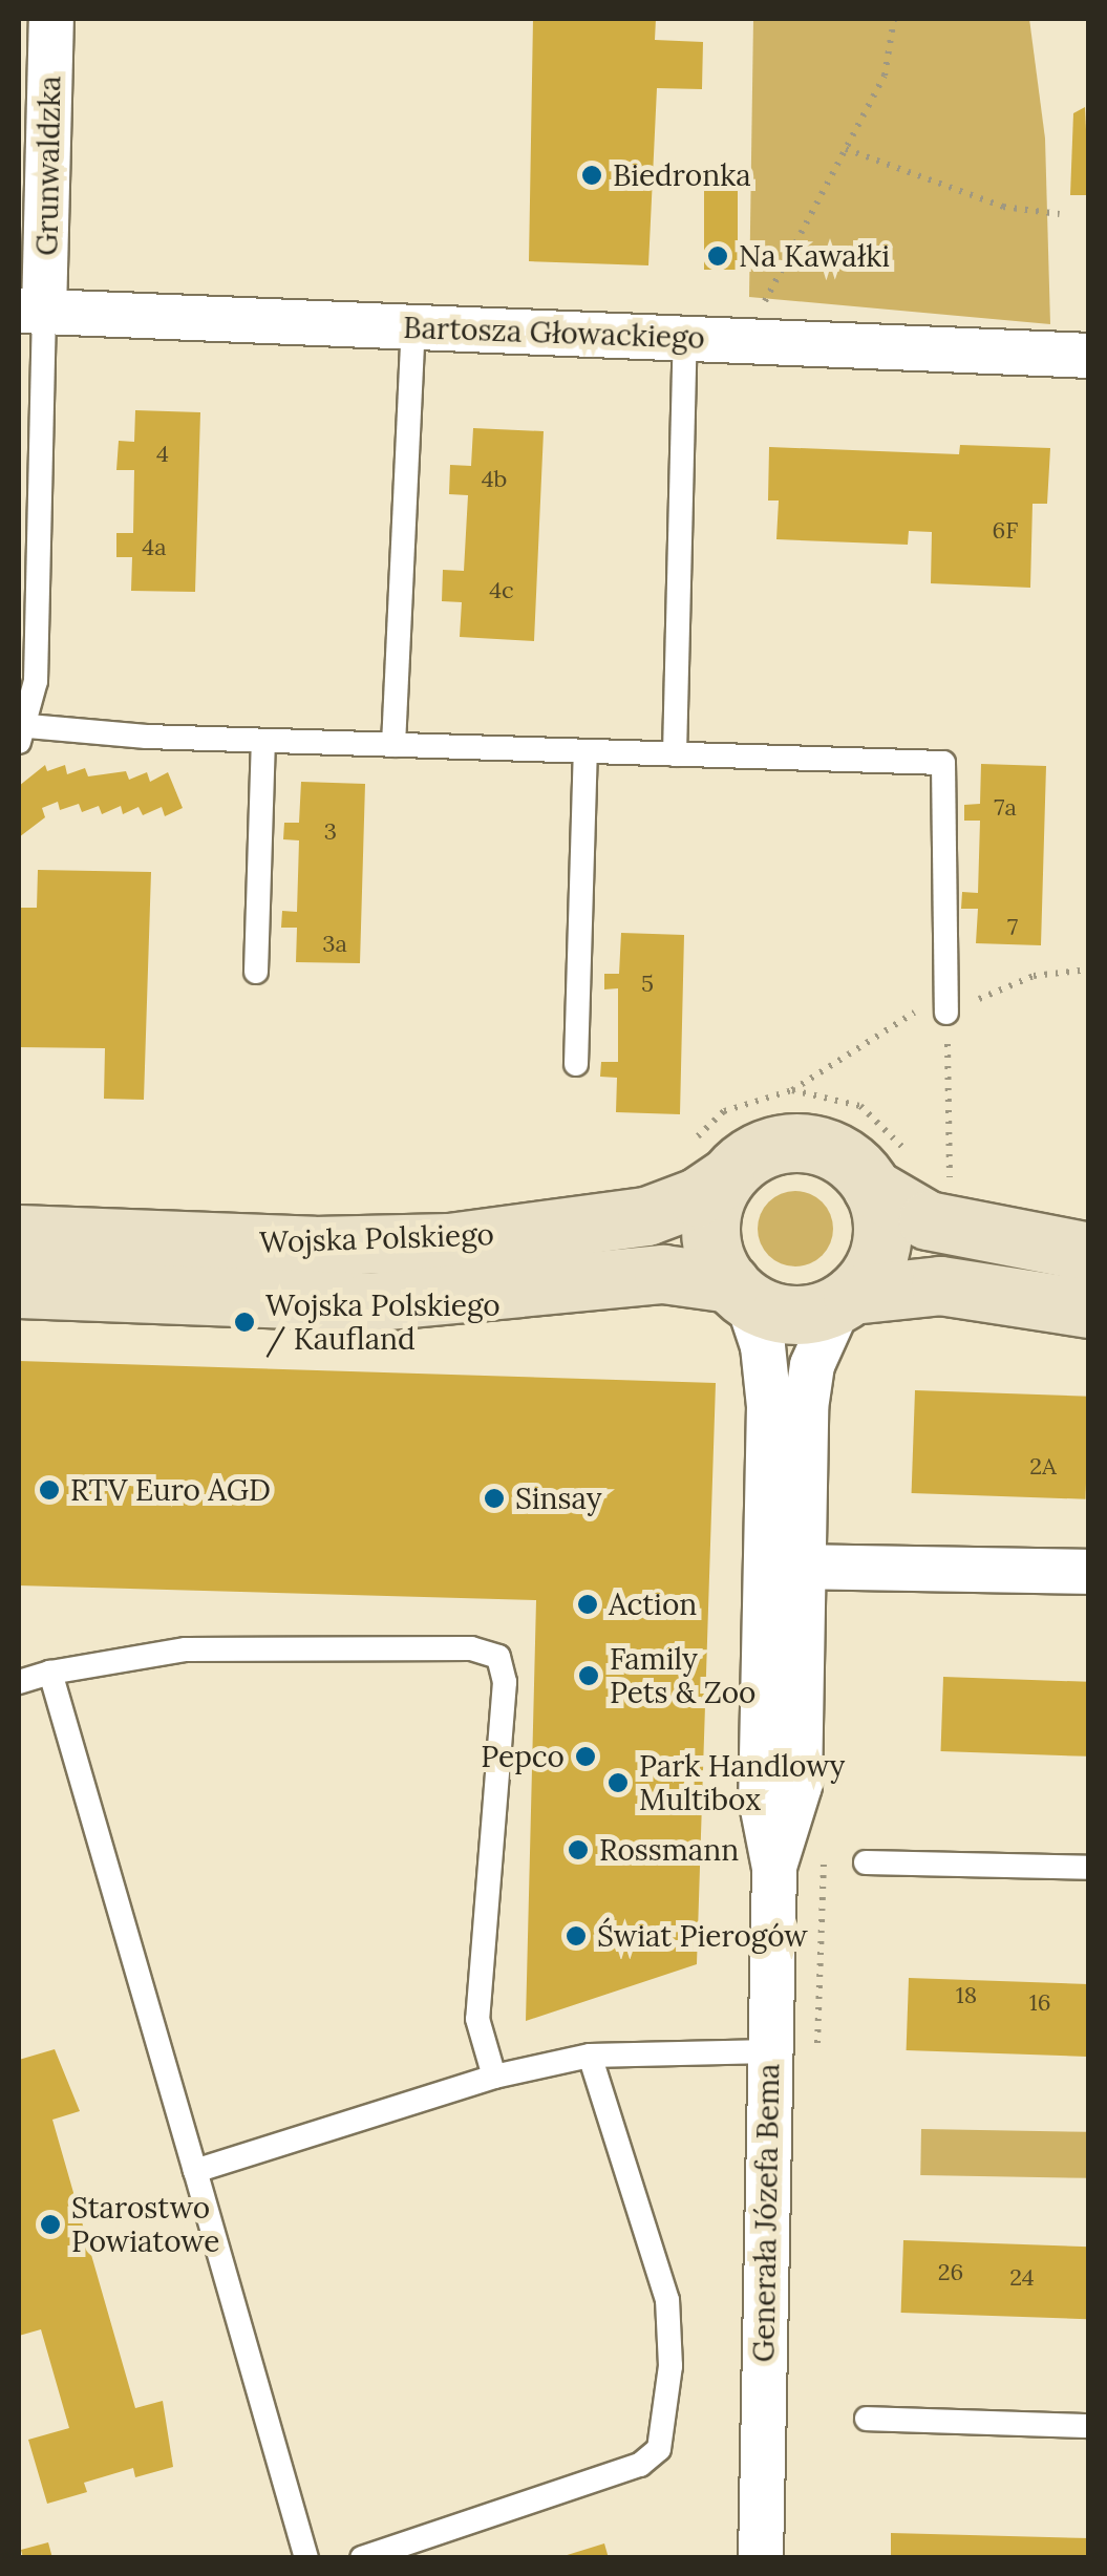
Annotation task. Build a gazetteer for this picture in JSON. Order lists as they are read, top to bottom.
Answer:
{
  "streets": {
    "street": [
      "Grunwaldzka",
      "Bartosza Głowackiego",
      "Wojska Polskiego",
      "Generała Józefa Bema"
    ]
  },
  "crossings": [
    ["Grunwaldzka", "Bartosza Głowackiego"],
    ["Wojska Polskiego", "Generała Józefa Bema"]
  ],
  "places": [
    "Biedronka",
    "Na Kawałki",
    "Wojska Polskiego / Kaufland",
    "RTV Euro AGD",
    "Sinsay",
    "Action",
    "Family Pets & Zoo",
    "Pepco",
    "Park Handlowy Multibox",
    "Rossmann",
    "Świat Pierogów",
    "Starostwo Powiatowe"
  ],
  "house_numbers": [
    "4",
    "4b",
    "6F",
    "4a",
    "4c",
    "7a",
    "3",
    "7",
    "3a",
    "5",
    "2A",
    "18",
    "16",
    "26",
    "24"
  ]
}
